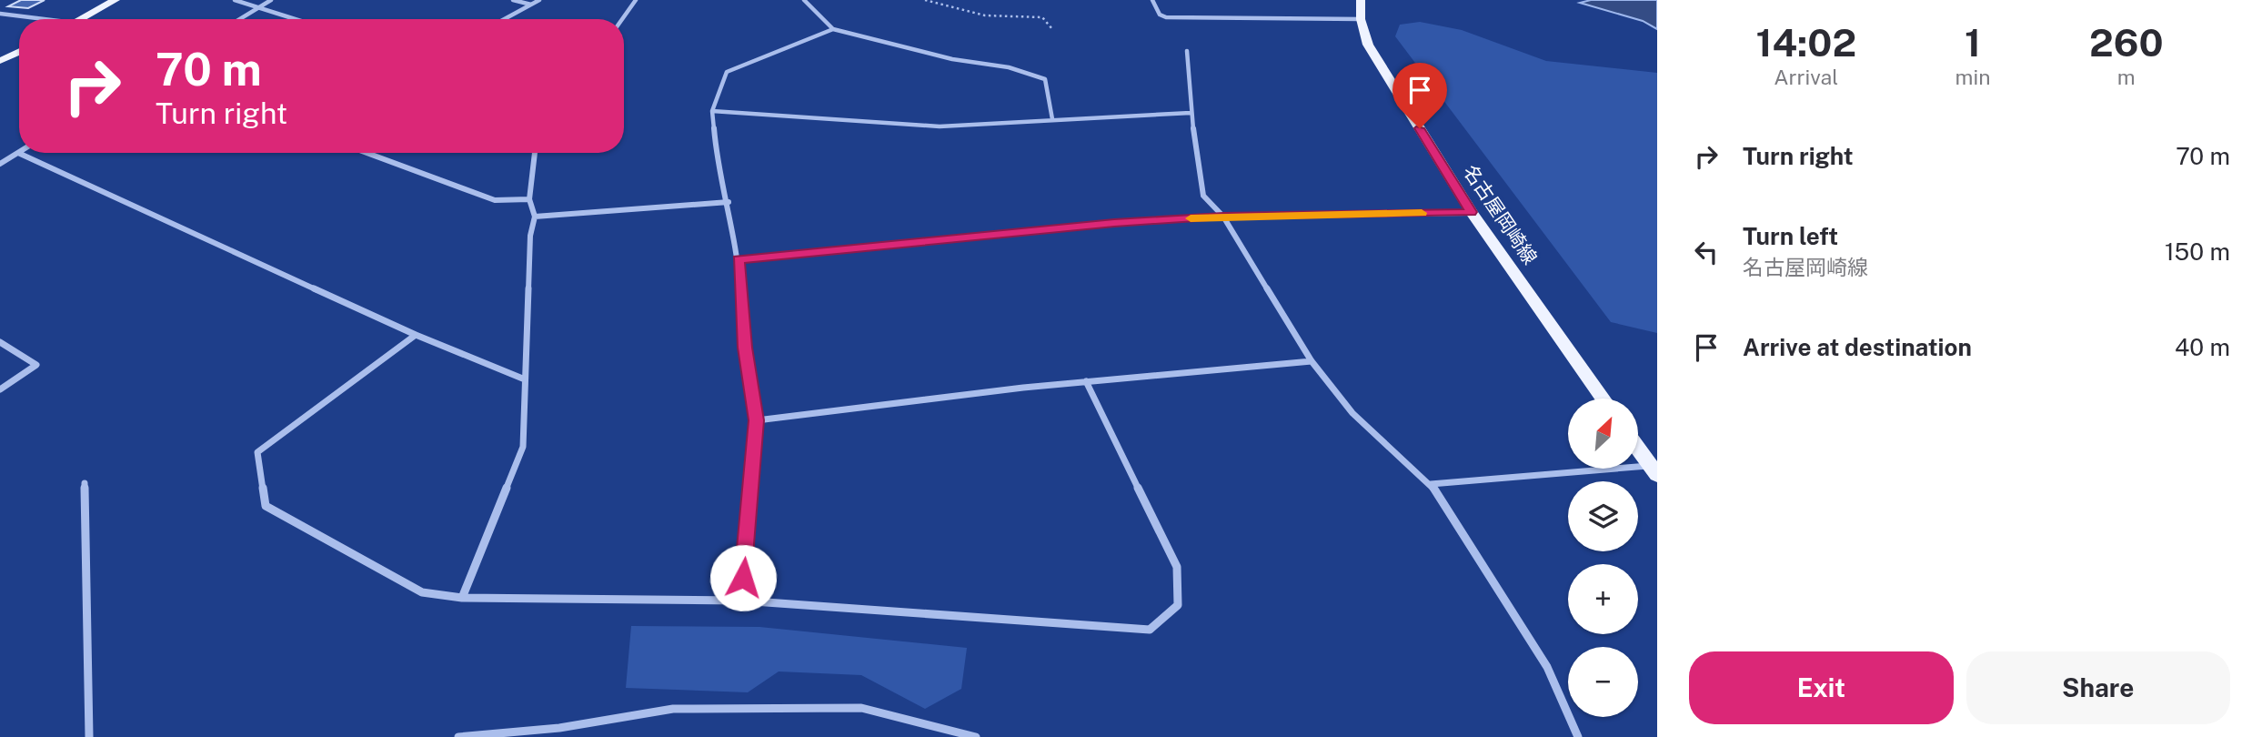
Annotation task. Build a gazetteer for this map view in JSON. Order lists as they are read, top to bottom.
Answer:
{
  "streets": {
    "main road": ["名古屋岡崎線"]
  },
  "north": "top right",
  "page": {
    "eta": [
      "14:02",
      "Arrival",
      "1",
      "min",
      "260",
      "m"
    ],
    "turn": ["70 m", "Turn right"],
    "list": [
      {
        "name": "Turn right",
        "value": "70 m"
      },
      {
        "name": "Turn left",
        "note": "名古屋岡崎線",
        "value": "150 m"
      },
      {
        "name": "Arrive at destination",
        "value": "40 m"
      }
    ],
    "map_buttons": ["+", "−"],
    "buttons": ["Exit", "Share"]
  }
}
